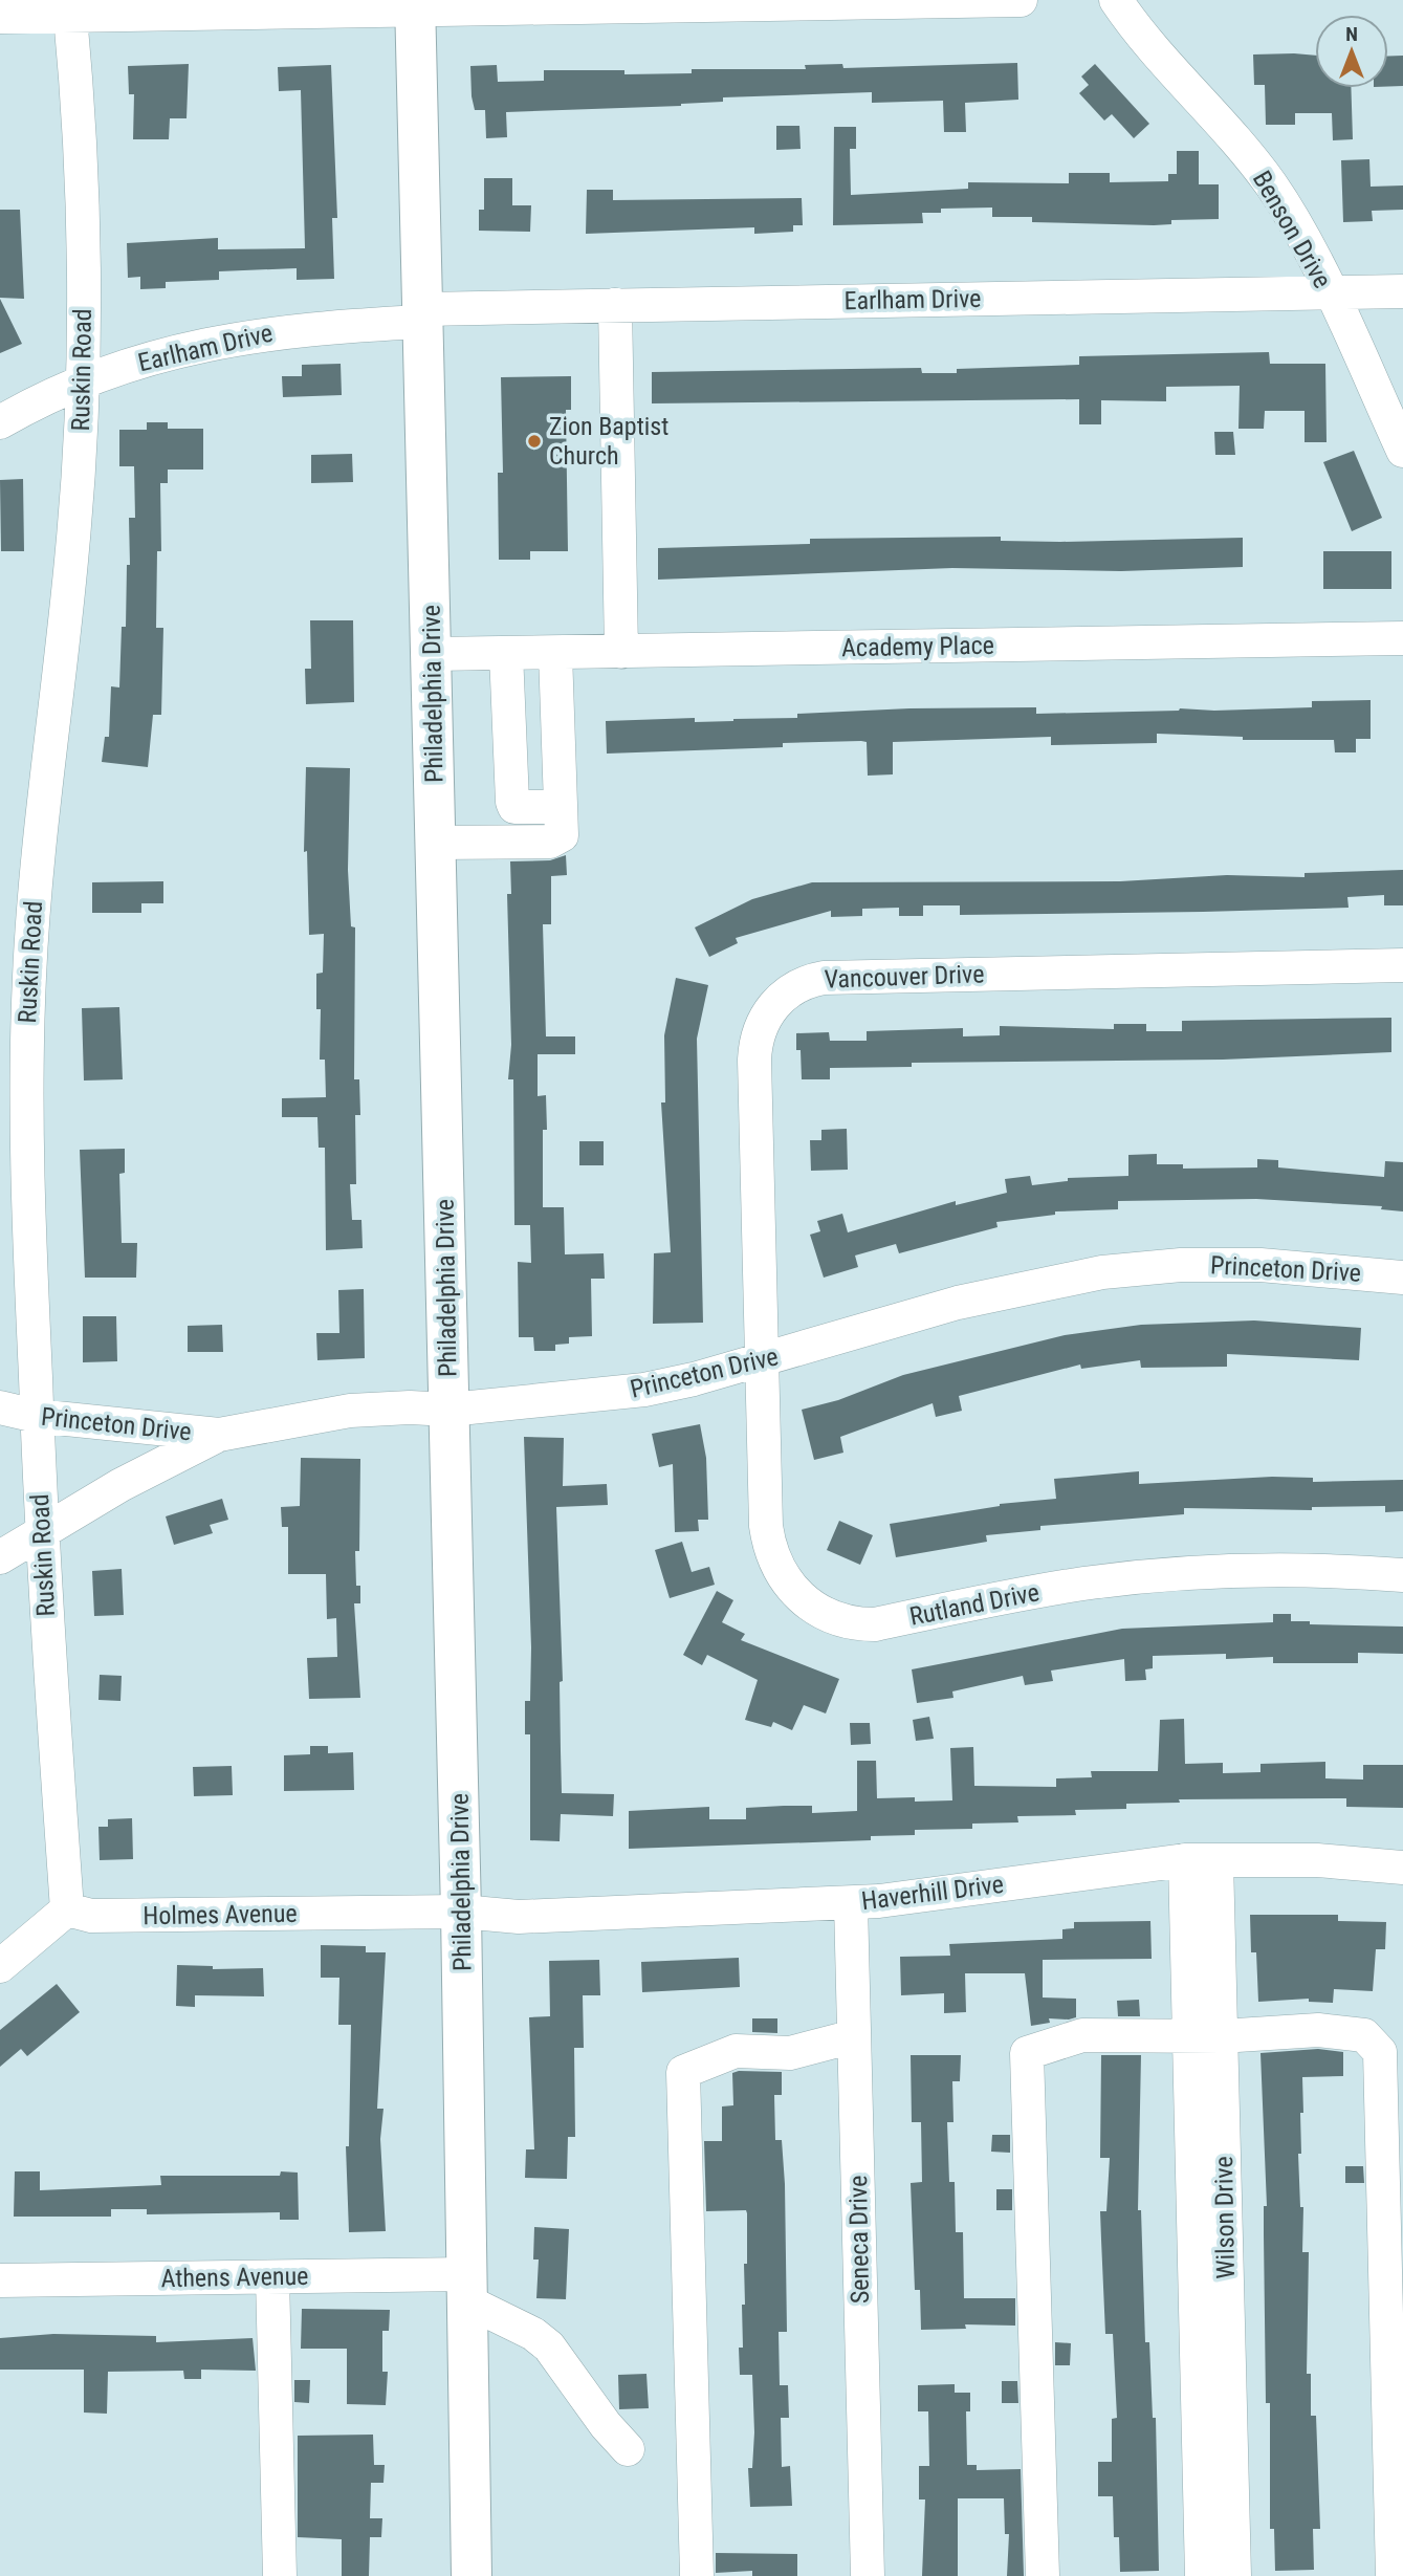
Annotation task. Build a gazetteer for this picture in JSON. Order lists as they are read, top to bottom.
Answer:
{
  "streets": {
    "main road": ["Philadelphia Drive"],
    "street": [
      "Benson Drive",
      "Earlham Drive",
      "Ruskin Road",
      "Academy Place",
      "Vancouver Drive",
      "Princeton Drive",
      "Rutland Drive",
      "Haverhill Drive",
      "Holmes Avenue",
      "Wilson Drive",
      "Seneca Drive",
      "Athens Avenue"
    ]
  },
  "crossings": [
    ["Benson Drive", "Earlham Drive"],
    ["Earlham Drive", "Ruskin Road"],
    ["Earlham Drive", "Philadelphia Drive"],
    ["Ruskin Road", "Princeton Drive"],
    ["Ruskin Road", "Holmes Avenue"],
    ["Academy Place", "Philadelphia Drive"],
    ["Philadelphia Drive", "Princeton Drive"],
    ["Philadelphia Drive", "Haverhill Drive"],
    ["Philadelphia Drive", "Holmes Avenue"],
    ["Philadelphia Drive", "Athens Avenue"],
    ["Vancouver Drive", "Princeton Drive"],
    ["Vancouver Drive", "Rutland Drive"],
    ["Princeton Drive", "Rutland Drive"],
    ["Haverhill Drive", "Holmes Avenue"],
    ["Haverhill Drive", "Wilson Drive"],
    ["Haverhill Drive", "Seneca Drive"]
  ],
  "places": ["Zion Baptist Church"],
  "north": "top"
}
